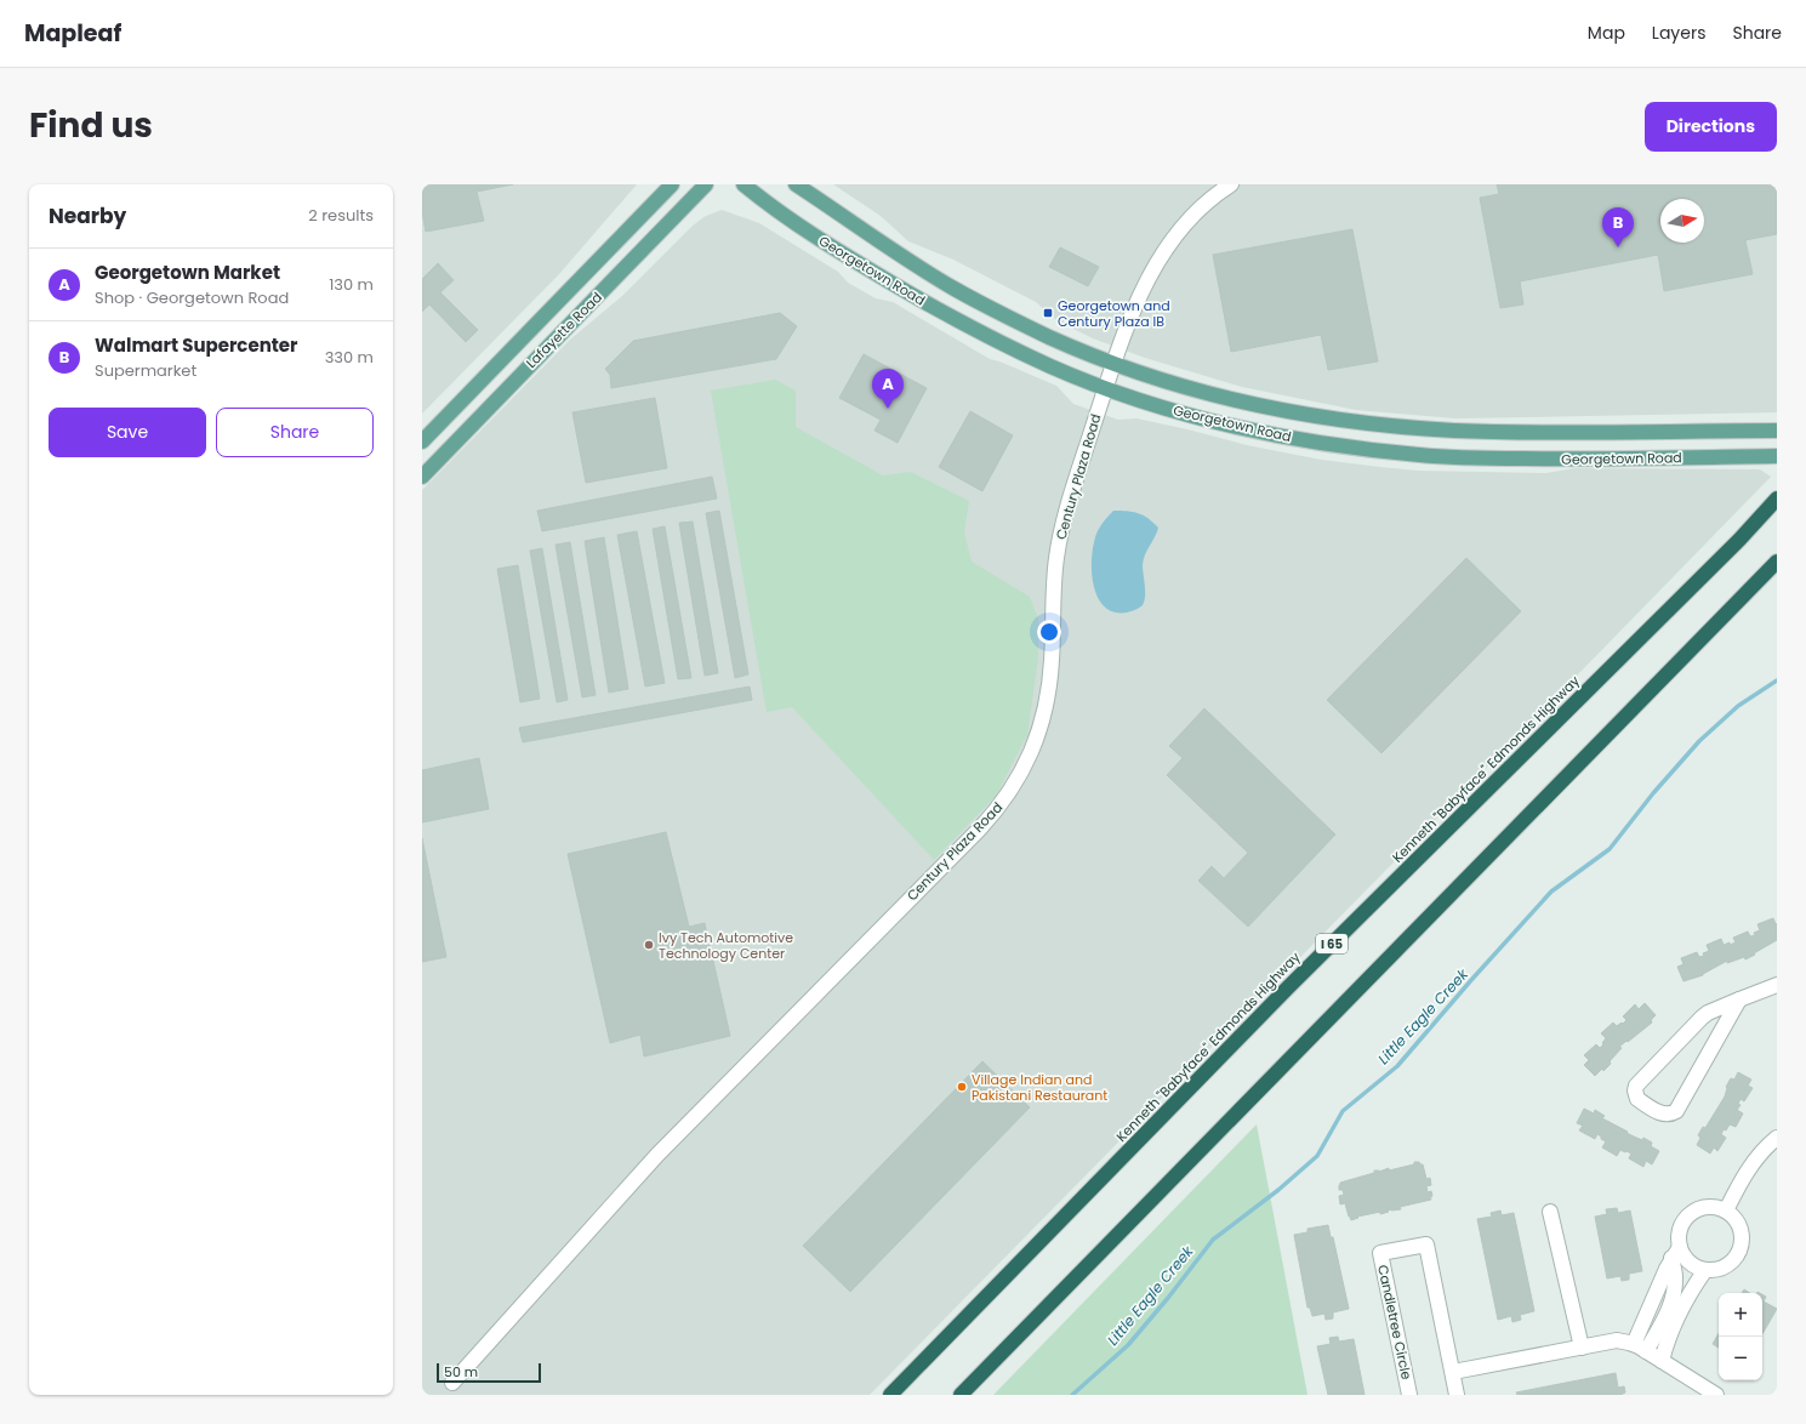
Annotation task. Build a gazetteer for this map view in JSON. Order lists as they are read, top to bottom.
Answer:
{
  "streets": {
    "highway": ["Kenneth \"Babyface\" Edmonds Highway", "I 65"],
    "main road": ["Georgetown Road", "Lafayette Road"],
    "street": ["Century Plaza Road", "Candletree Circle"]
  },
  "crossings": [
    ["Georgetown Road", "Century Plaza Road"]
  ],
  "water": ["Little Eagle Creek"],
  "places": {
    "transit": ["Georgetown and Century Plaza IB"],
    "other": ["Ivy Tech Automotive Technology Center", "Village Indian and Pakistani Restaurant"]
  },
  "scale_bar": "50 m",
  "north": "right",
  "page": {
    "header": "Mapleaf",
    "nav": ["Map", "Layers", "Share"],
    "title": "Find us",
    "buttons": [
      "Directions",
      ["Save", "Share"]
    ],
    "heading": ["Nearby", "2 results"],
    "pins": ["B", "A"],
    "list": [
      {
        "mark": "A",
        "name": "Georgetown Market",
        "note": "Shop · Georgetown Road",
        "value": "130 m"
      },
      {
        "mark": "B",
        "name": "Walmart Supercenter",
        "note": "Supermarket",
        "value": "330 m"
      }
    ],
    "map_buttons": ["+", "−"],
    "scale": "50 m"
  }
}
